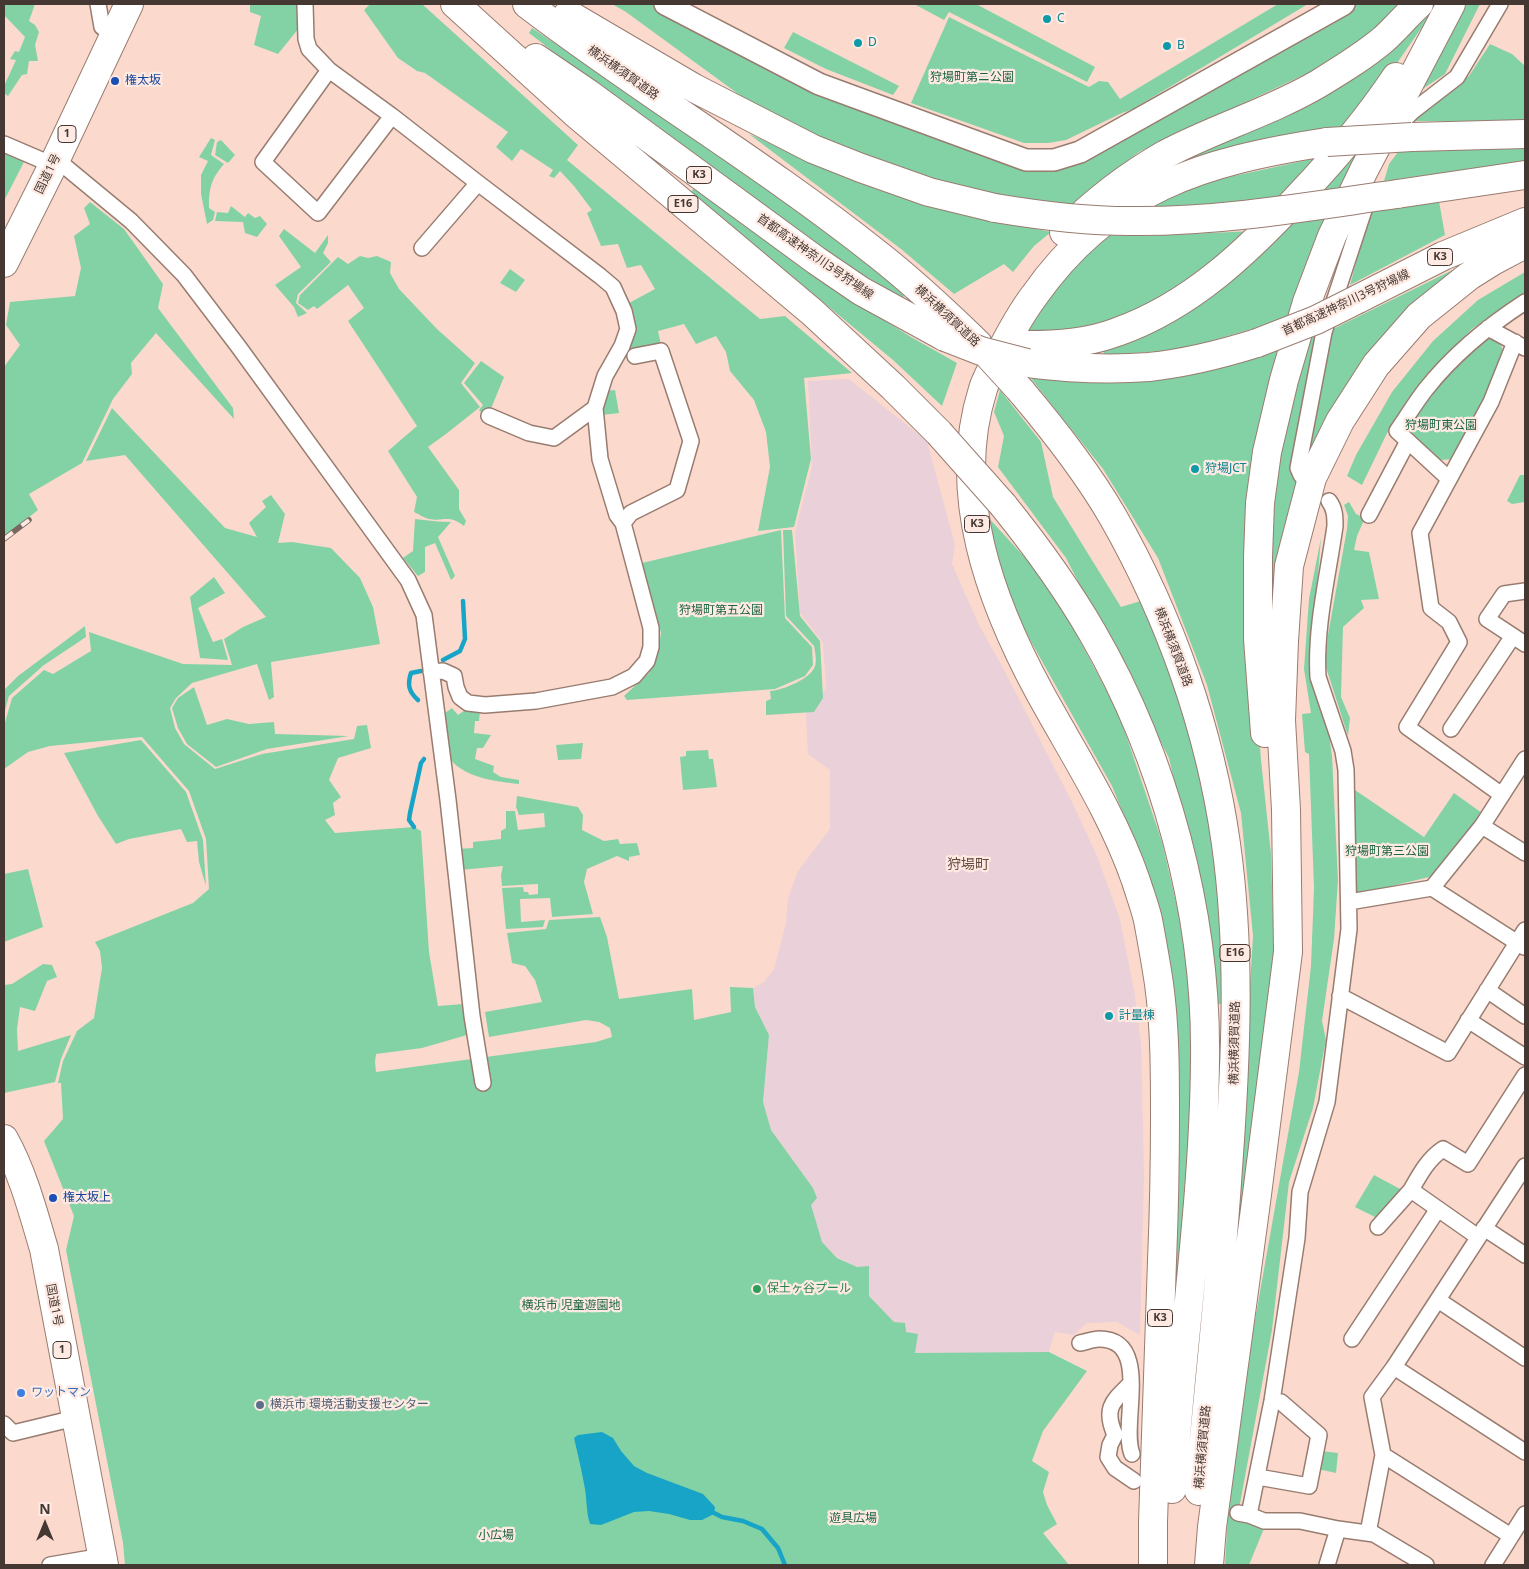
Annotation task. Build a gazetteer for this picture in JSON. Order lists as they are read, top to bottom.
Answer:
{
  "streets": {
    "highway": [
      "横浜横須賀道路",
      "1",
      "国道1号",
      "K3",
      "E16",
      "首都高速神奈川3号狩場線"
    ]
  },
  "crossings": [
    ["E16", "首都高速神奈川3号狩場線"]
  ],
  "districts": ["狩場町"],
  "parks": [
    "狩場町第ニ公園",
    "狩場町東公園",
    "狩場町第五公園",
    "狩場町第三公園",
    "横浜市 児童遊園地",
    "遊具広場",
    "小広場"
  ],
  "places": [
    "C",
    "D",
    "B",
    "権太坂",
    "狩場JCT",
    "計量棟",
    "権太坂上",
    "保土ヶ谷プール",
    "ワットマン",
    "横浜市 環境活動支援センター"
  ],
  "north": "top"
}
